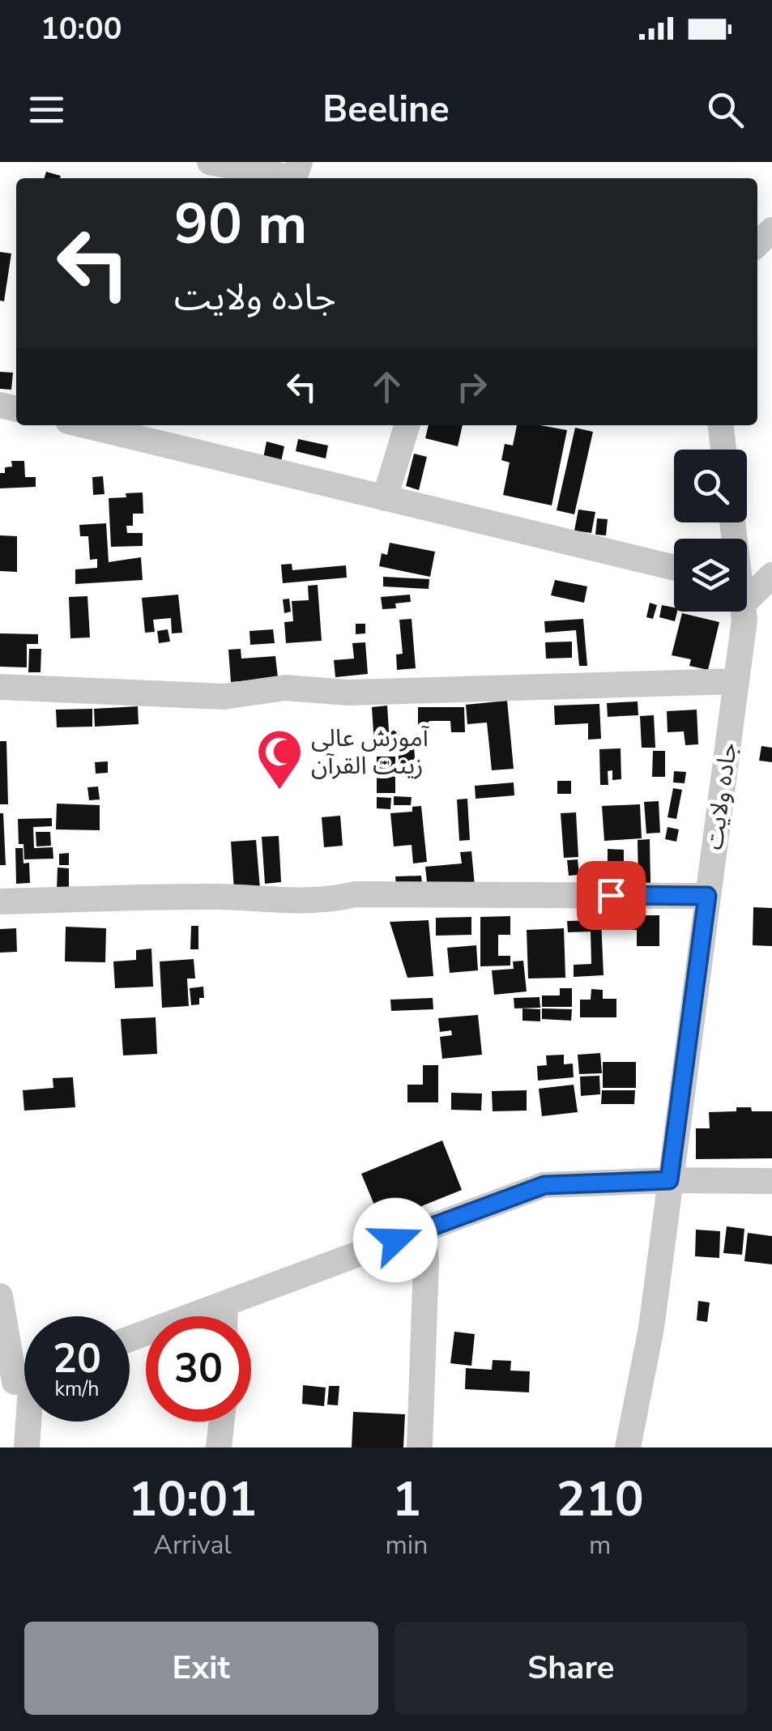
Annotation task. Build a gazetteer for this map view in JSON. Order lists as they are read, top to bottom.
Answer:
{
  "streets": {
    "street": ["جاده ولایت"]
  },
  "places": {
    "mosque": ["آموزش عالی زینت القرآن"]
  },
  "page": {
    "status": "10:00",
    "header": "Beeline",
    "turn": ["90 m", "جاده ولایت"],
    "speed": "20 km/h",
    "limit": "30",
    "eta": [
      "10:01",
      "Arrival",
      "1",
      "min",
      "210",
      "m"
    ],
    "buttons": ["Exit", "Share"]
  }
}
